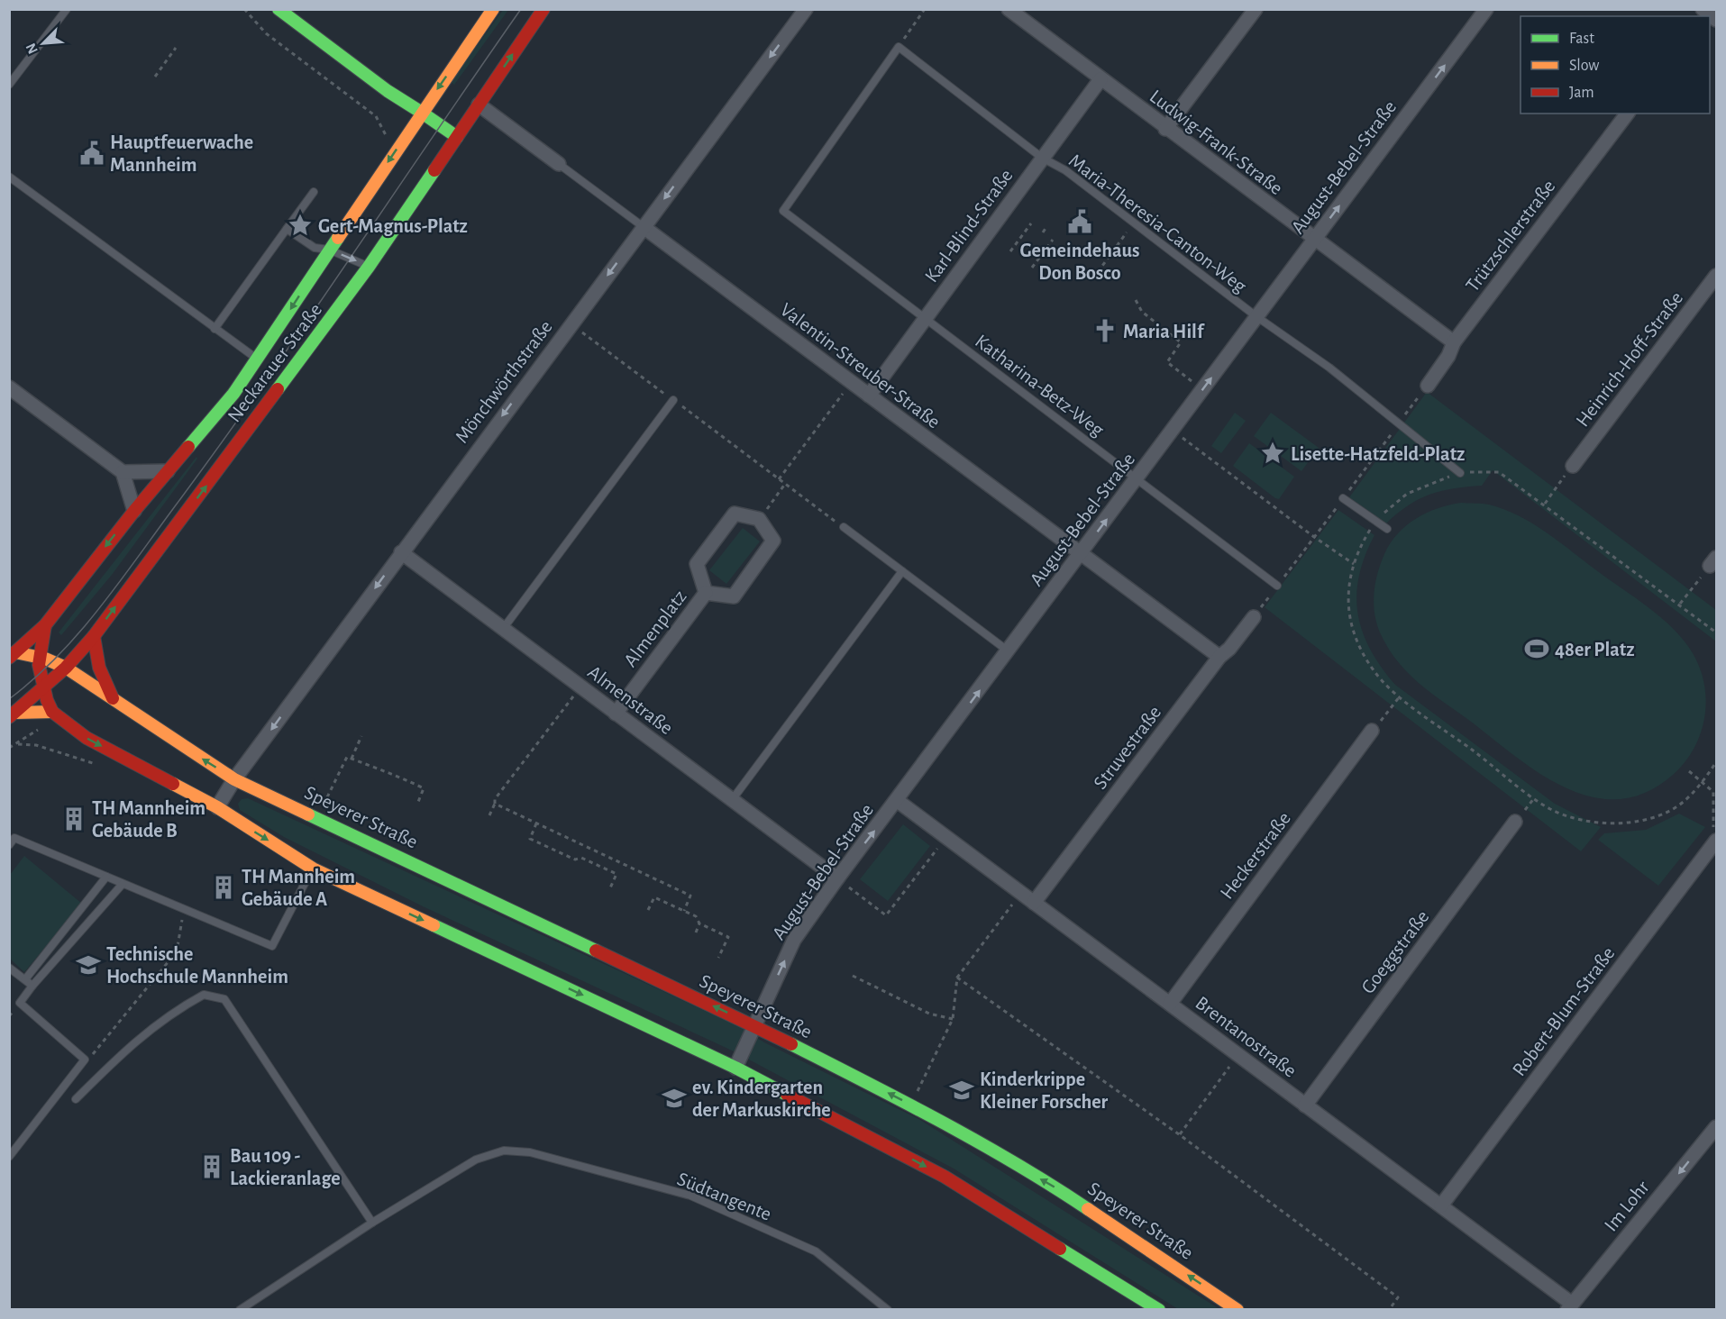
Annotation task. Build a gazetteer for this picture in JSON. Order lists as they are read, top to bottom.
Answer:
{
  "streets": {
    "street": [
      "Ludwig-Frank-Straße",
      "August-Bebel-Straße",
      "Karl-Blind-Straße",
      "Trützschlerstraße",
      "Heinrich-Hoff-Straße",
      "Neckarauer Straße",
      "Valentin-Streuber-Straße",
      "Mönchwörthstraße",
      "Almenplatz",
      "Almenstraße",
      "Struvestraße",
      "Speyerer Straße",
      "Heckerstraße",
      "Goeggstraße",
      "Robert-Blum-Straße",
      "Brentanostraße",
      "Im Lohr"
    ],
    "lane": ["Maria-Theresia-Canton-Weg", "Katharina-Betz-Weg", "Südtangente"]
  },
  "crossings": [
    ["Ludwig-Frank-Straße", "August-Bebel-Straße"],
    ["Ludwig-Frank-Straße", "Karl-Blind-Straße"],
    ["Ludwig-Frank-Straße", "Trützschlerstraße"],
    ["August-Bebel-Straße", "Maria-Theresia-Canton-Weg"],
    ["August-Bebel-Straße", "Valentin-Streuber-Straße"],
    ["August-Bebel-Straße", "Katharina-Betz-Weg"],
    ["August-Bebel-Straße", "Almenstraße"],
    ["August-Bebel-Straße", "Speyerer Straße"],
    ["August-Bebel-Straße", "Brentanostraße"],
    ["Maria-Theresia-Canton-Weg", "Karl-Blind-Straße"],
    ["Maria-Theresia-Canton-Weg", "Katharina-Betz-Weg"],
    ["Karl-Blind-Straße", "Valentin-Streuber-Straße"],
    ["Karl-Blind-Straße", "Katharina-Betz-Weg"],
    ["Neckarauer Straße", "Valentin-Streuber-Straße"],
    ["Neckarauer Straße", "Speyerer Straße"],
    ["Valentin-Streuber-Straße", "Mönchwörthstraße"],
    ["Valentin-Streuber-Straße", "Struvestraße"],
    ["Mönchwörthstraße", "Almenstraße"],
    ["Mönchwörthstraße", "Speyerer Straße"],
    ["Almenplatz", "Almenstraße"],
    ["Struvestraße", "Brentanostraße"],
    ["Heckerstraße", "Brentanostraße"],
    ["Goeggstraße", "Brentanostraße"],
    ["Robert-Blum-Straße", "Brentanostraße"],
    ["Brentanostraße", "Im Lohr"]
  ],
  "one_way": ["August-Bebel-Straße", "Mönchwörthstraße", "Im Lohr"],
  "places": {
    "public building": ["Hauptfeuerwache Mannheim", "Gemeindehaus Don Bosco"],
    "place": ["Gert-Magnus-Platz", "Lisette-Hatzfeld-Platz"],
    "church": ["Maria Hilf"],
    "sports": ["48er Platz"],
    "building": ["TH Mannheim Gebäude B", "TH Mannheim Gebäude A", "Bau 109 - Lackieranlage"],
    "school or university": ["Technische Hochschule Mannheim", "Kinderkrippe Kleiner Forscher", "ev. Kindergarten der Markuskirche"]
  },
  "legend": ["Fast", "Slow", "Jam"],
  "north": "bottom left"
}
